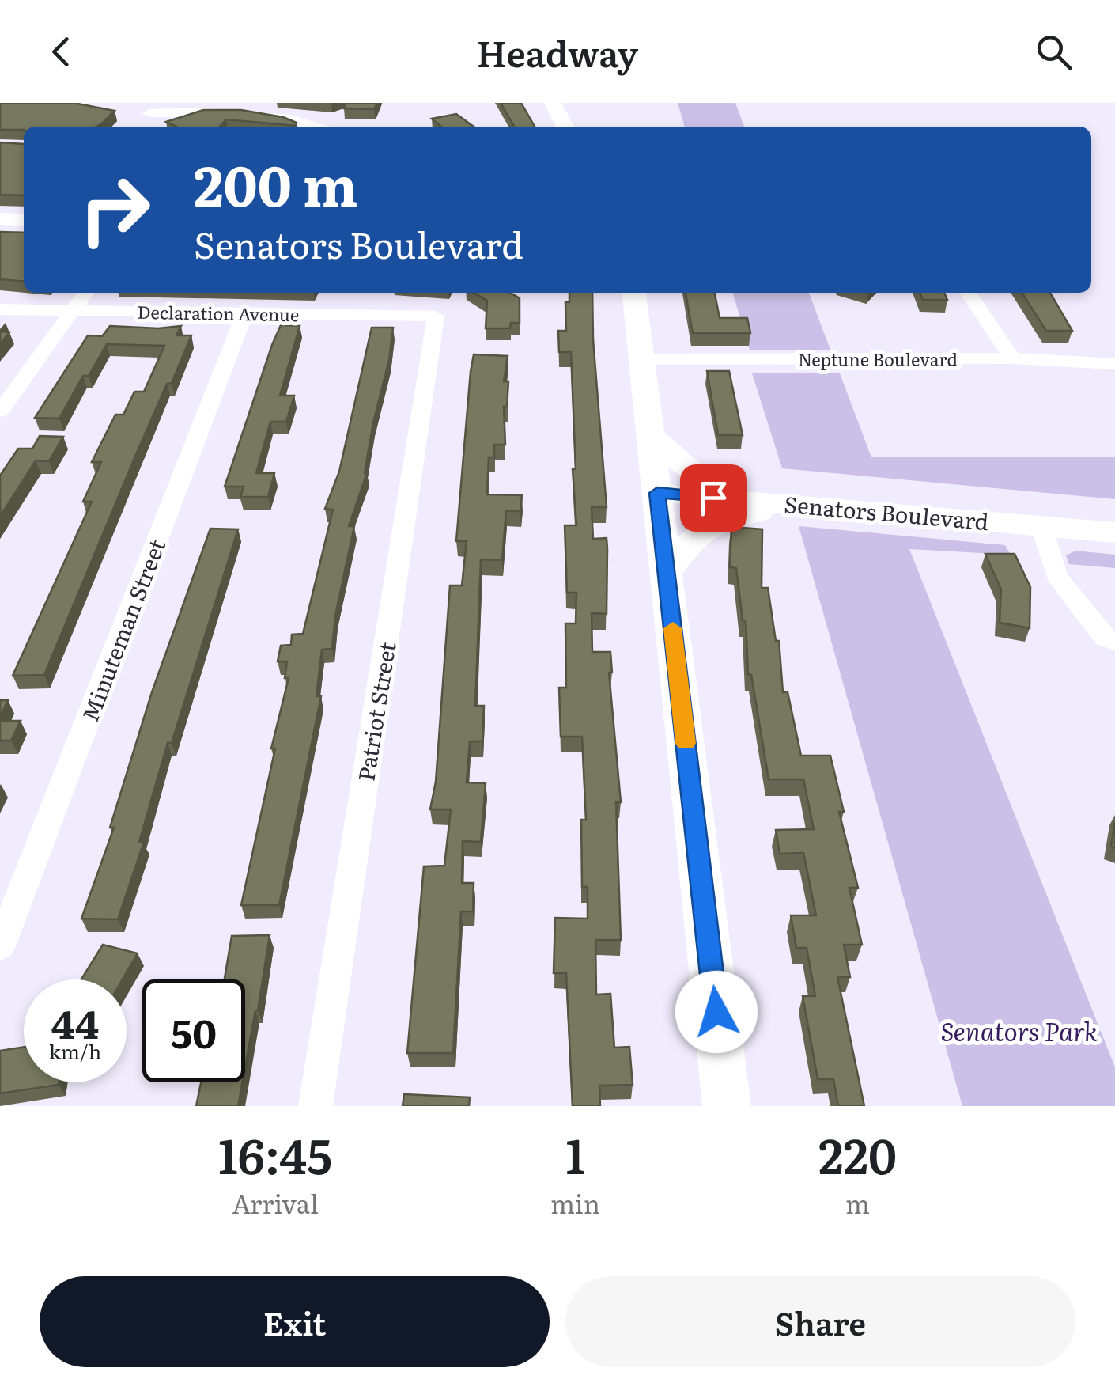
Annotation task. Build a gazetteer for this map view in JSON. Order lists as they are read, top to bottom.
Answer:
{
  "streets": {
    "main road": ["Senators Boulevard"],
    "street": [
      "Declaration Avenue",
      "Neptune Boulevard",
      "Minuteman Street",
      "Patriot Street"
    ]
  },
  "crossings": [
    ["Declaration Avenue", "Minuteman Street"],
    ["Declaration Avenue", "Patriot Street"]
  ],
  "parks": ["Senators Park"],
  "page": {
    "header": "Headway",
    "turn": ["200 m", "Senators Boulevard"],
    "speed": "44 km/h",
    "limit": "50",
    "eta": [
      "16:45",
      "Arrival",
      "1",
      "min",
      "220",
      "m"
    ],
    "buttons": ["Exit", "Share"]
  }
}
